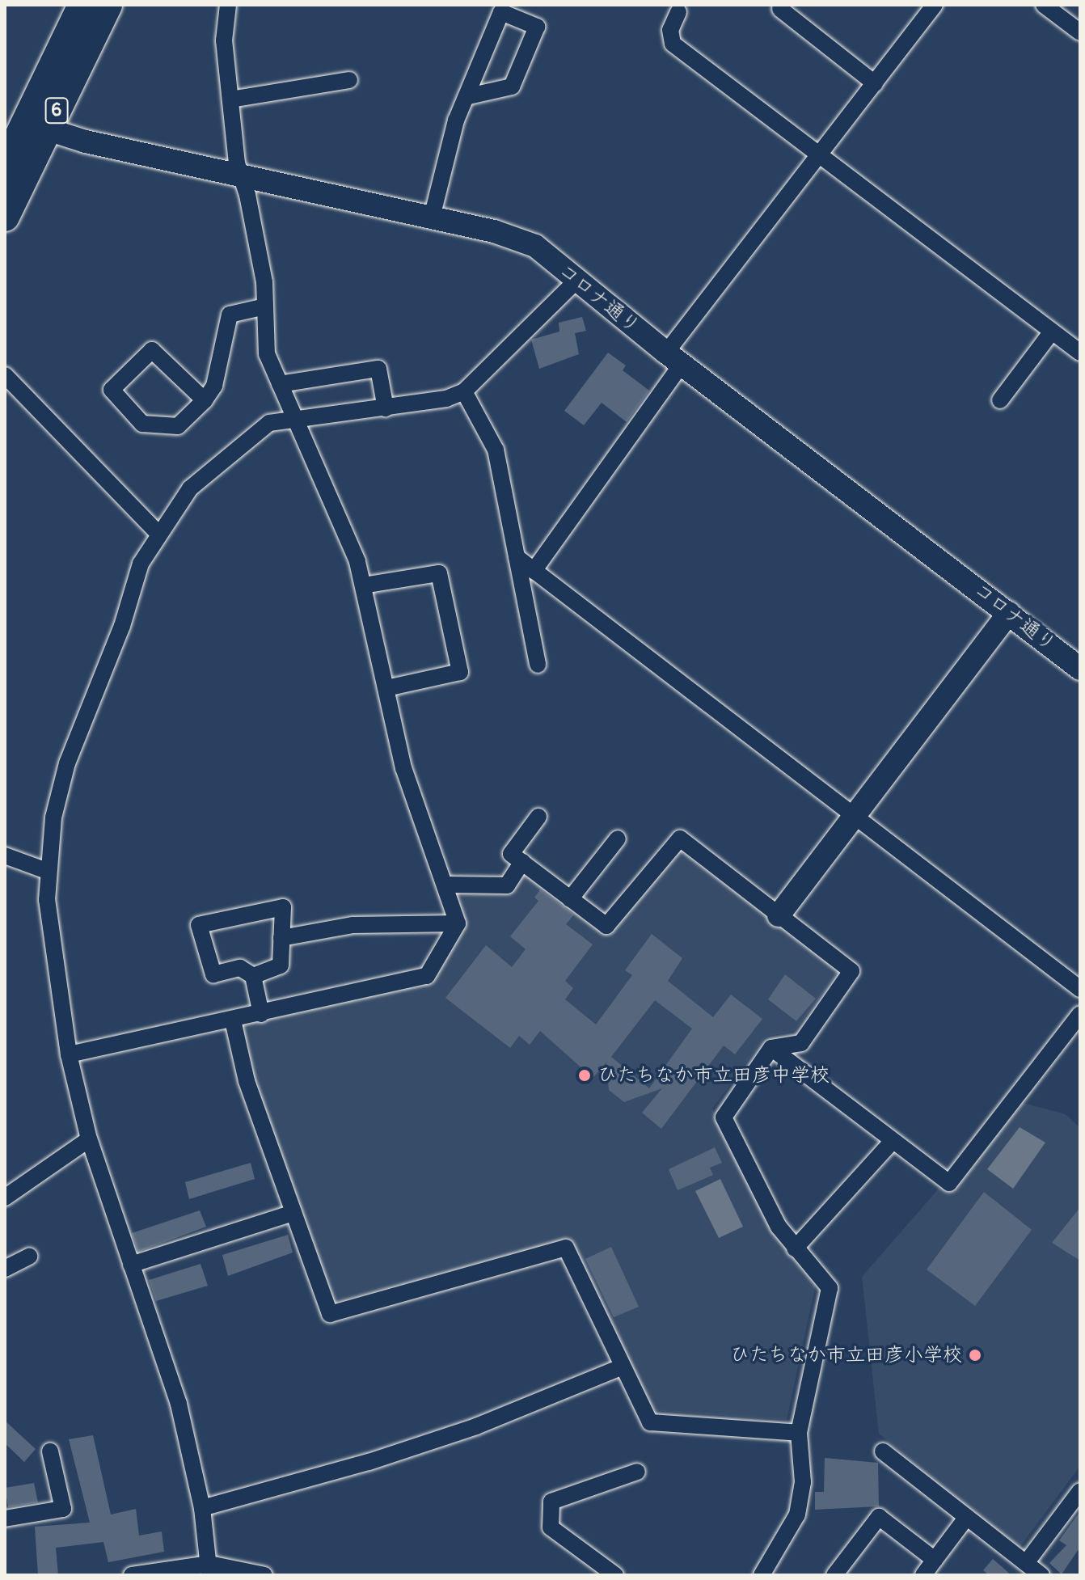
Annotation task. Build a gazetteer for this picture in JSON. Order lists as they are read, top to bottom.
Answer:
{
  "streets": {
    "highway": ["6"],
    "street": ["コロナ通り"]
  },
  "crossings": [
    ["6", "コロナ通り"]
  ],
  "places": ["ひたちなか市立田彦中学校", "ひたちなか市立田彦小学校"]
}
